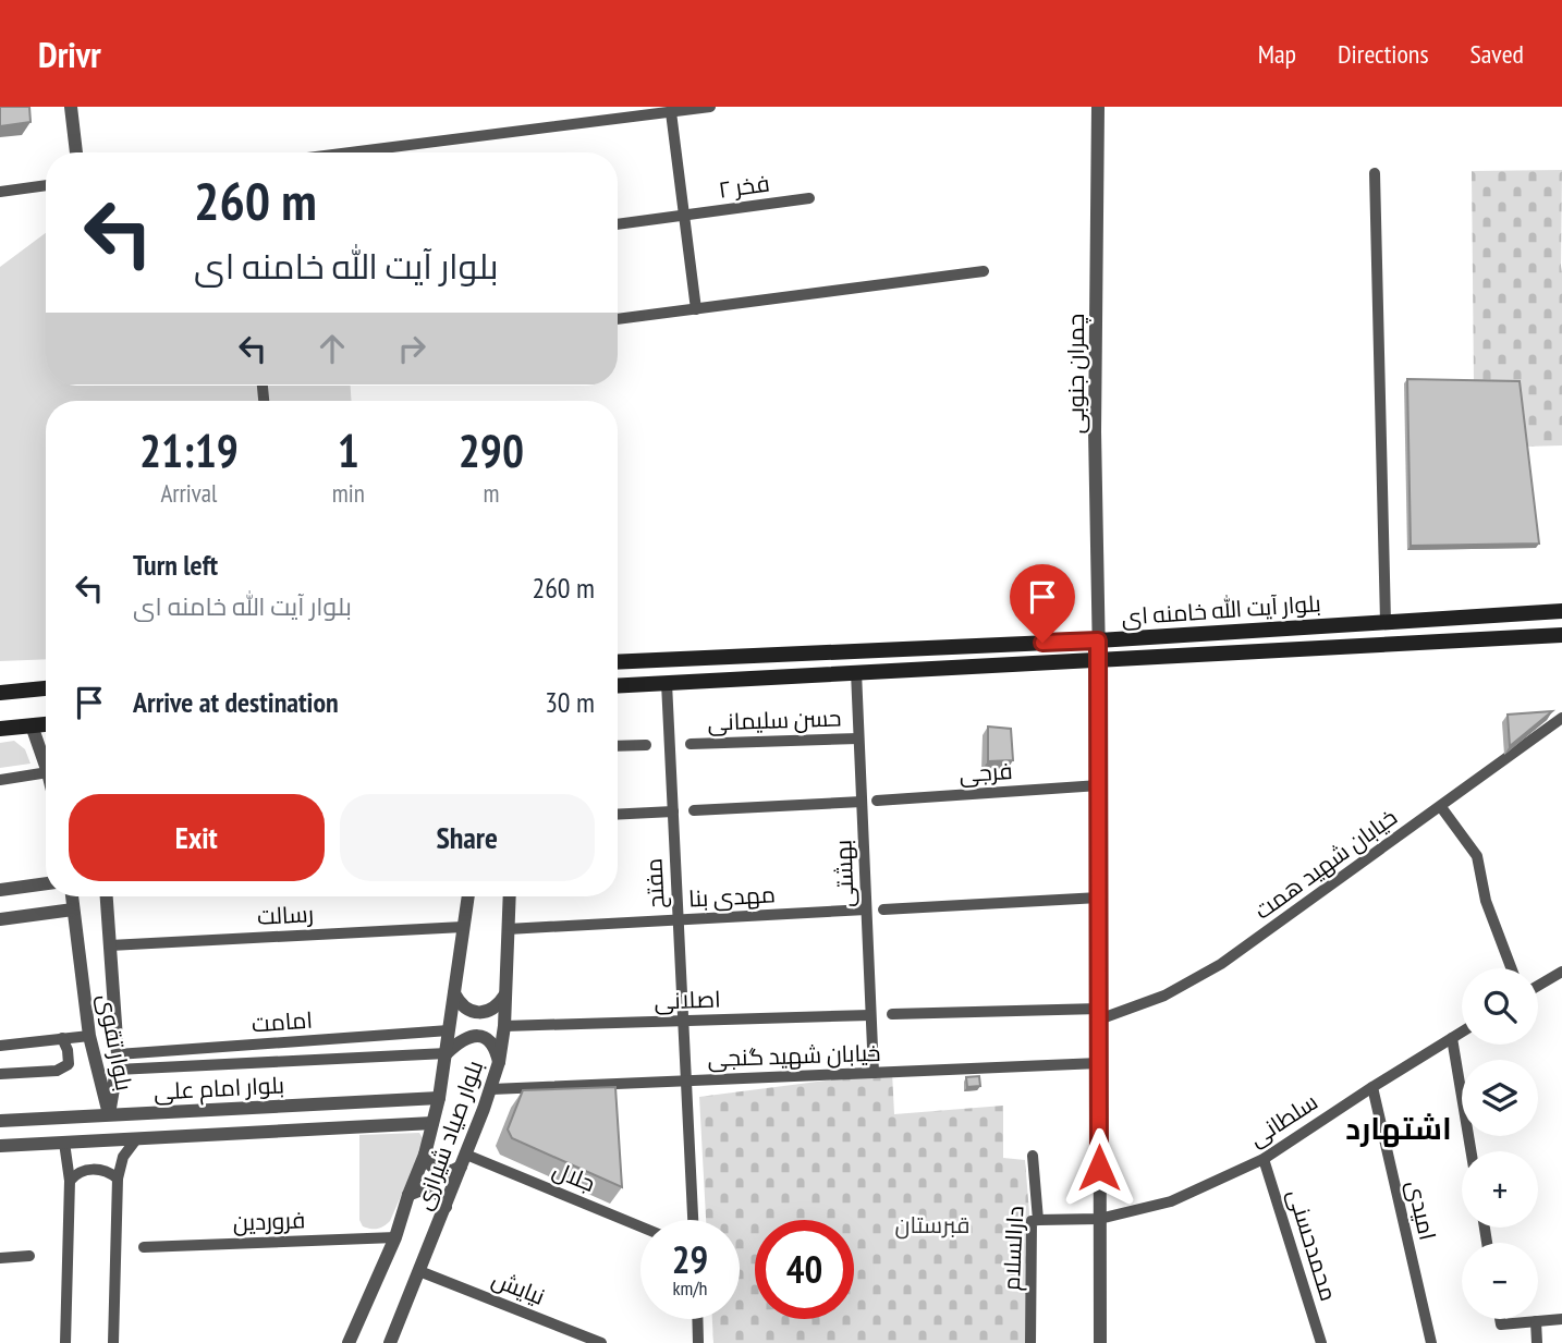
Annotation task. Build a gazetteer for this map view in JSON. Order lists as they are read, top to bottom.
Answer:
{
  "streets": {
    "main road": ["بلوار آیت الله خامنه ای"],
    "street": [
      "فخر ۲",
      "چمران جنوبی",
      "حسن سلیمانی",
      "فرجی",
      "خیابان شهید همت",
      "بهشتی",
      "مفتح",
      "مهدی بنا",
      "رسالت",
      "اصلانی",
      "امامت",
      "بلوار تقوی",
      "خیابان شهید گنجی",
      "بلوار امام علی",
      "سلطانی",
      "بلوار صیاد شیرازی",
      "جلال",
      "امیدی",
      "فروردین",
      "محمدحسنی",
      "دارالسلام",
      "نیایش"
    ]
  },
  "crossings": [
    ["چمران جنوبی", "بلوار آیت الله خامنه ای"],
    ["چمران جنوبی", "فرجی"],
    ["چمران جنوبی", "خیابان شهید همت"],
    ["چمران جنوبی", "خیابان شهید گنجی"],
    ["چمران جنوبی", "سلطانی"],
    ["بلوار آیت الله خامنه ای", "بهشتی"],
    ["بلوار آیت الله خامنه ای", "مفتح"],
    ["حسن سلیمانی", "بهشتی"],
    ["بهشتی", "مهدی بنا"],
    ["بهشتی", "اصلانی"],
    ["بهشتی", "خیابان شهید گنجی"],
    ["مفتح", "مهدی بنا"],
    ["مفتح", "اصلانی"],
    ["مفتح", "خیابان شهید گنجی"],
    ["مهدی بنا", "بلوار صیاد شیرازی"],
    ["رسالت", "بلوار تقوی"],
    ["رسالت", "بلوار صیاد شیرازی"],
    ["اصلانی", "بلوار صیاد شیرازی"],
    ["امامت", "بلوار تقوی"],
    ["امامت", "بلوار صیاد شیرازی"],
    ["بلوار تقوی", "بلوار امام علی"],
    ["خیابان شهید گنجی", "بلوار صیاد شیرازی"],
    ["بلوار امام علی", "بلوار صیاد شیرازی"],
    ["سلطانی", "امیدی"],
    ["سلطانی", "محمدحسنی"],
    ["سلطانی", "دارالسلام"],
    ["بلوار صیاد شیرازی", "جلال"],
    ["بلوار صیاد شیرازی", "فروردین"],
    ["بلوار صیاد شیرازی", "نیایش"]
  ],
  "districts": ["اشتهارد"],
  "parks": ["قبرستان"],
  "page": {
    "header": "Drivr",
    "nav": ["Map", "Directions", "Saved"],
    "turn": ["260 m", "بلوار آیت الله خامنه ای"],
    "eta": [
      "21:19",
      "Arrival",
      "1",
      "min",
      "290",
      "m"
    ],
    "list": [
      {
        "name": "Turn left",
        "note": "بلوار آیت الله خامنه ای",
        "value": "260 m"
      },
      {
        "name": "Arrive at destination",
        "value": "30 m"
      }
    ],
    "buttons": ["Exit", "Share"],
    "map_buttons": ["+", "−"],
    "speed": "29 km/h",
    "limit": "40"
  }
}
